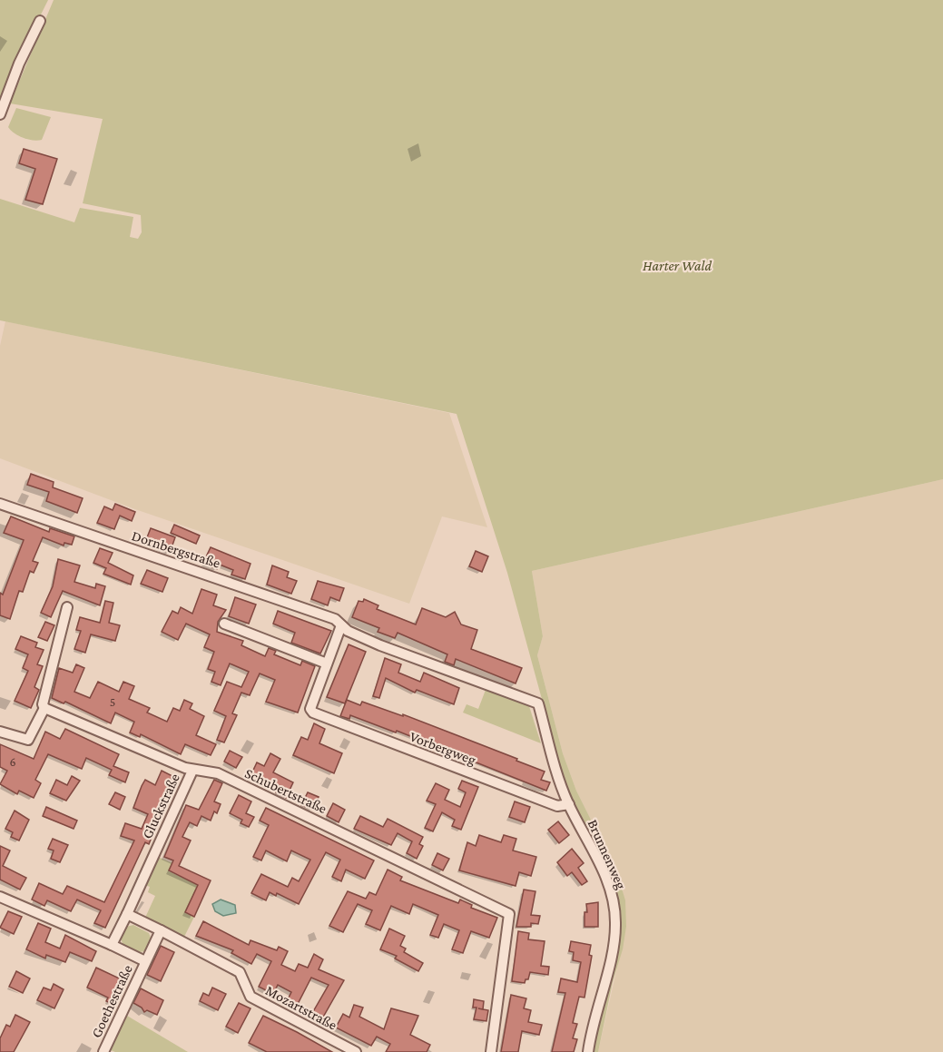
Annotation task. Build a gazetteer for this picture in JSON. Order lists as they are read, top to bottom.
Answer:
{
  "streets": {
    "street": [
      "Dornbergstraße",
      "Vorbergweg",
      "Schubertstraße",
      "Gluckstraße",
      "Brunnenweg",
      "Goethestraße",
      "Mozartstraße"
    ]
  },
  "crossings": [
    ["Dornbergstraße", "Brunnenweg"],
    ["Vorbergweg", "Brunnenweg"],
    ["Schubertstraße", "Gluckstraße"],
    ["Gluckstraße", "Mozartstraße"],
    ["Goethestraße", "Mozartstraße"]
  ],
  "parks": ["Harter Wald"],
  "house_numbers": ["5", "6"]
}
